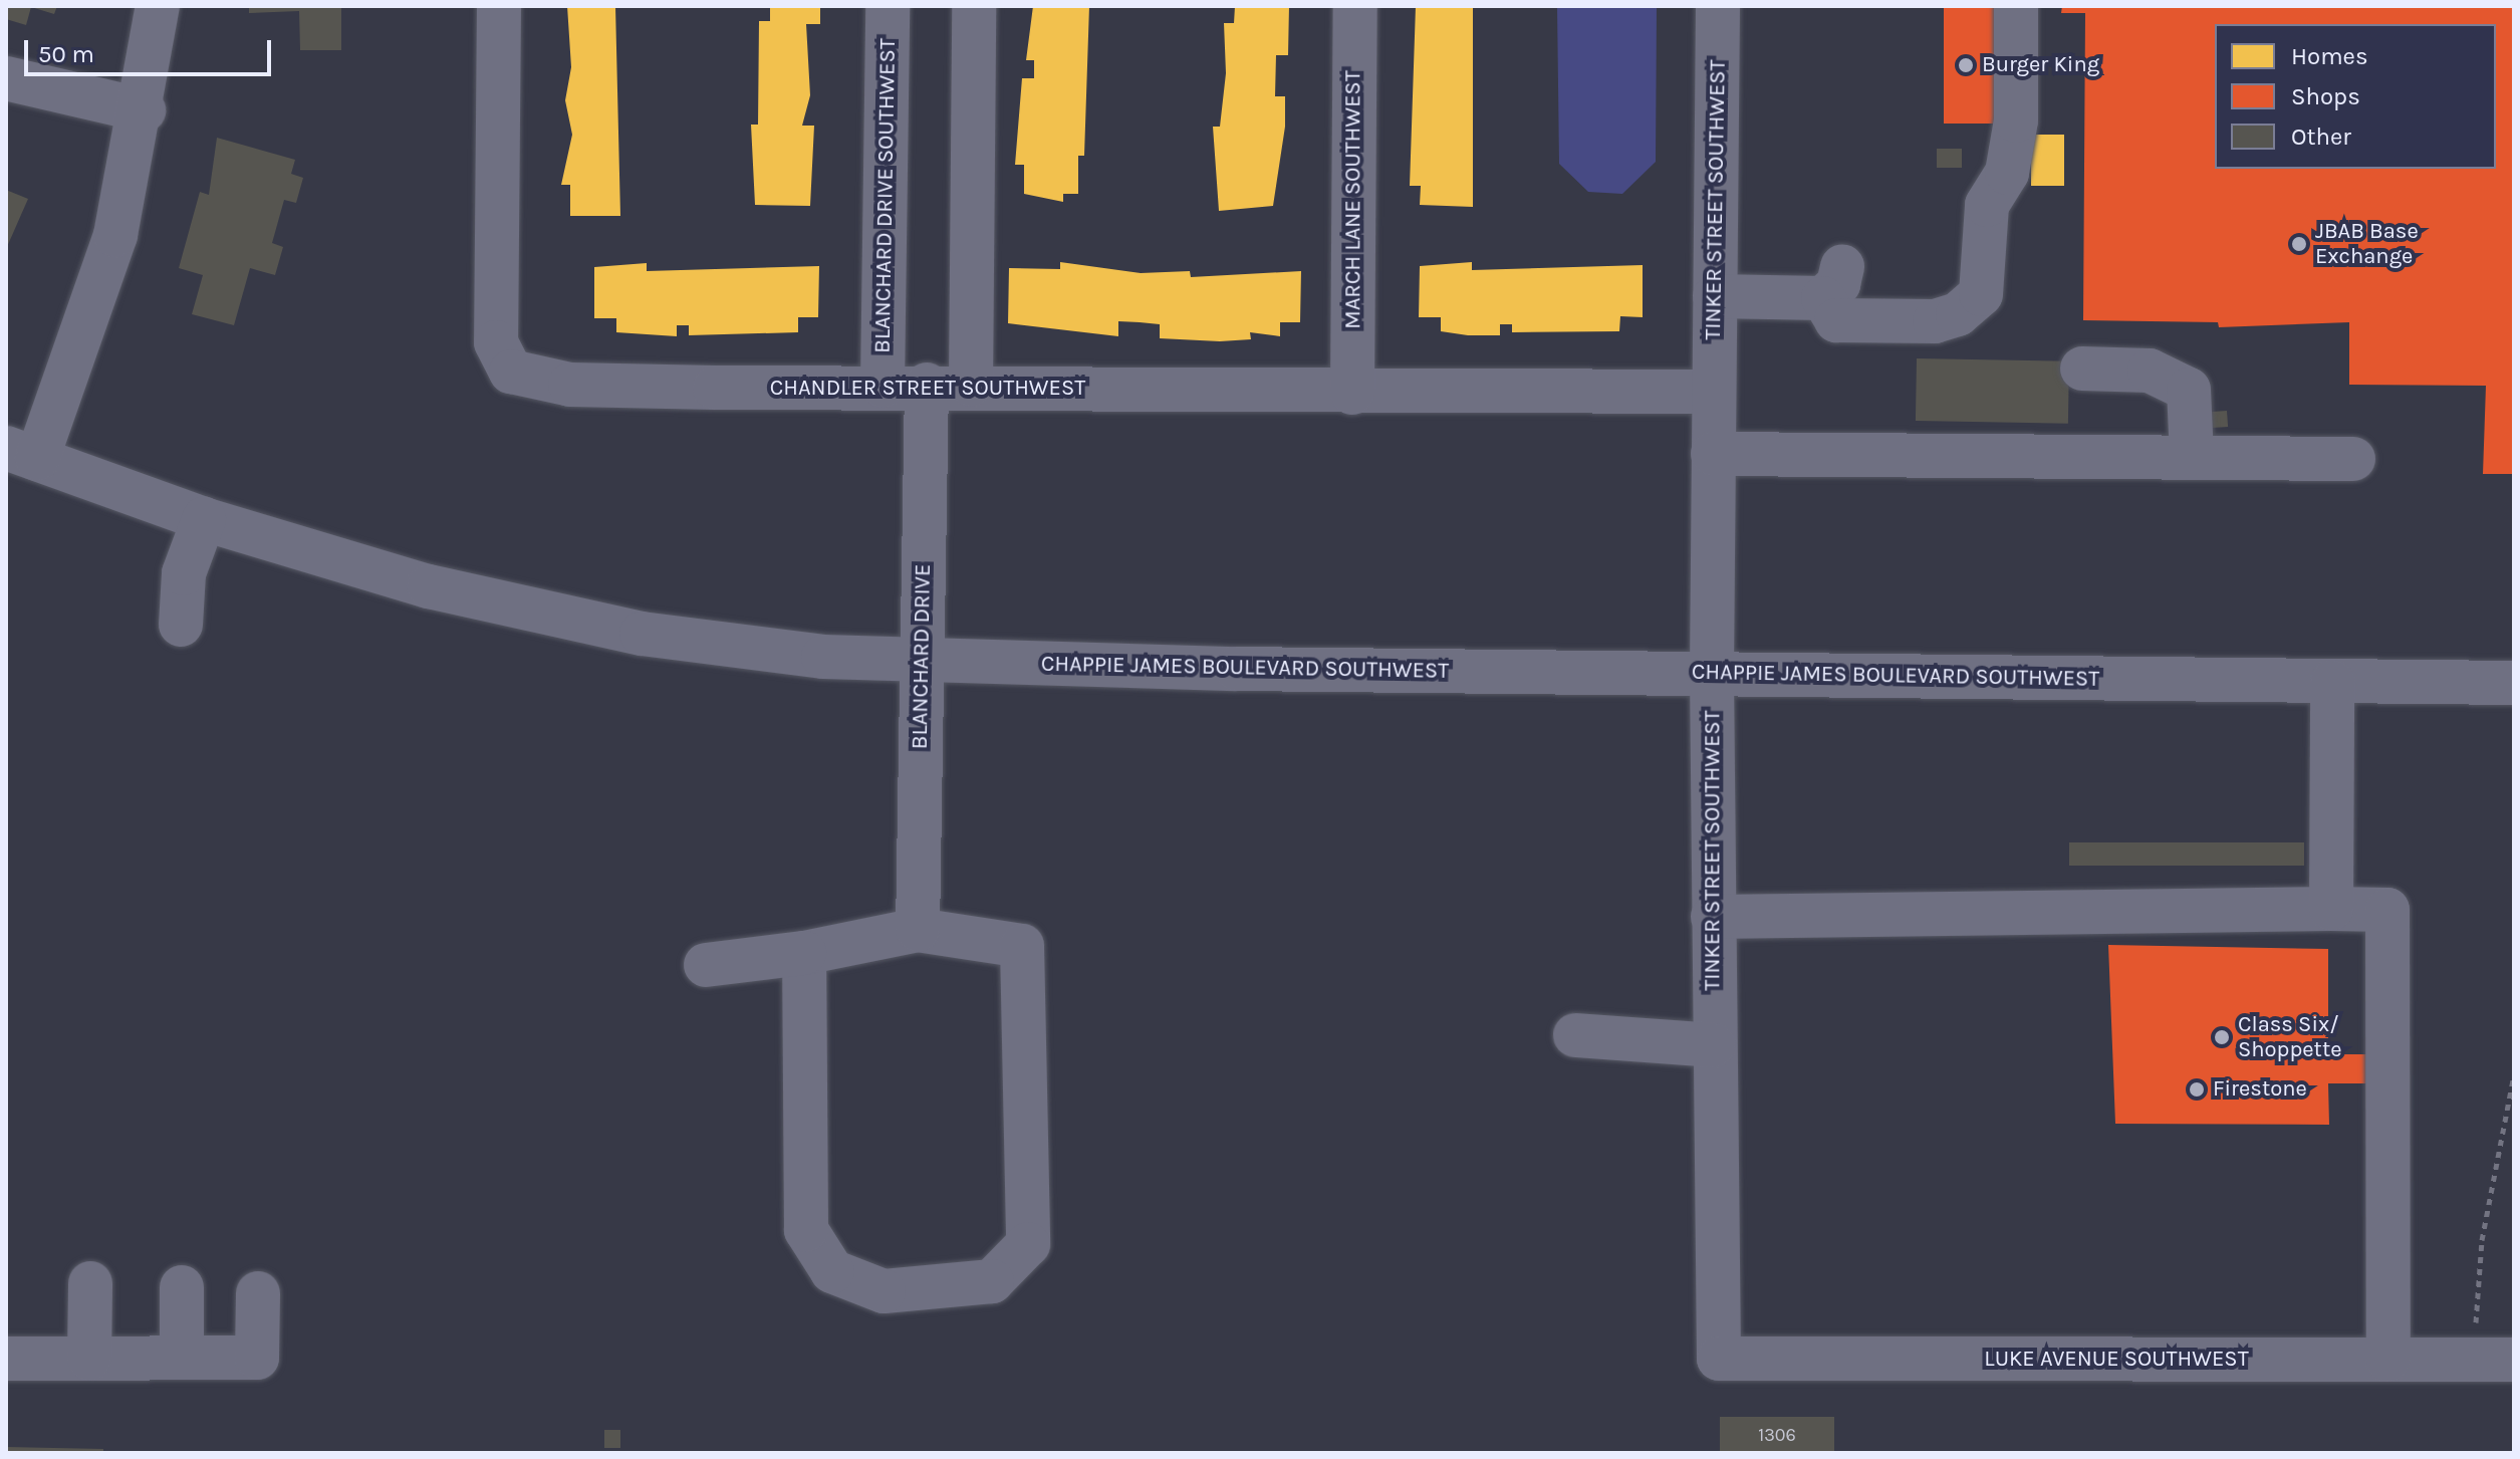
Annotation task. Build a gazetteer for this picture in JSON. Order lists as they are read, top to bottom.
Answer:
{
  "streets": {
    "street": [
      "BLANCHARD DRIVE SOUTHWEST",
      "MARCH LANE SOUTHWEST",
      "TINKER STREET SOUTHWEST",
      "CHANDLER STREET SOUTHWEST",
      "BLANCHARD DRIVE",
      "CHAPPIE JAMES BOULEVARD SOUTHWEST",
      "LUKE AVENUE SOUTHWEST"
    ]
  },
  "crossings": [
    ["BLANCHARD DRIVE SOUTHWEST", "CHANDLER STREET SOUTHWEST"],
    ["MARCH LANE SOUTHWEST", "CHANDLER STREET SOUTHWEST"],
    ["TINKER STREET SOUTHWEST", "CHANDLER STREET SOUTHWEST"],
    ["TINKER STREET SOUTHWEST", "CHAPPIE JAMES BOULEVARD SOUTHWEST"],
    ["TINKER STREET SOUTHWEST", "LUKE AVENUE SOUTHWEST"],
    ["CHANDLER STREET SOUTHWEST", "BLANCHARD DRIVE"],
    ["BLANCHARD DRIVE", "CHAPPIE JAMES BOULEVARD SOUTHWEST"]
  ],
  "places": [
    "Burger King",
    "JBAB Base Exchange",
    "Class Six/ Shoppette",
    "Firestone"
  ],
  "house_numbers": ["1306"],
  "legend": ["Homes", "Shops", "Other"],
  "scale_bar": "50 m"
}
